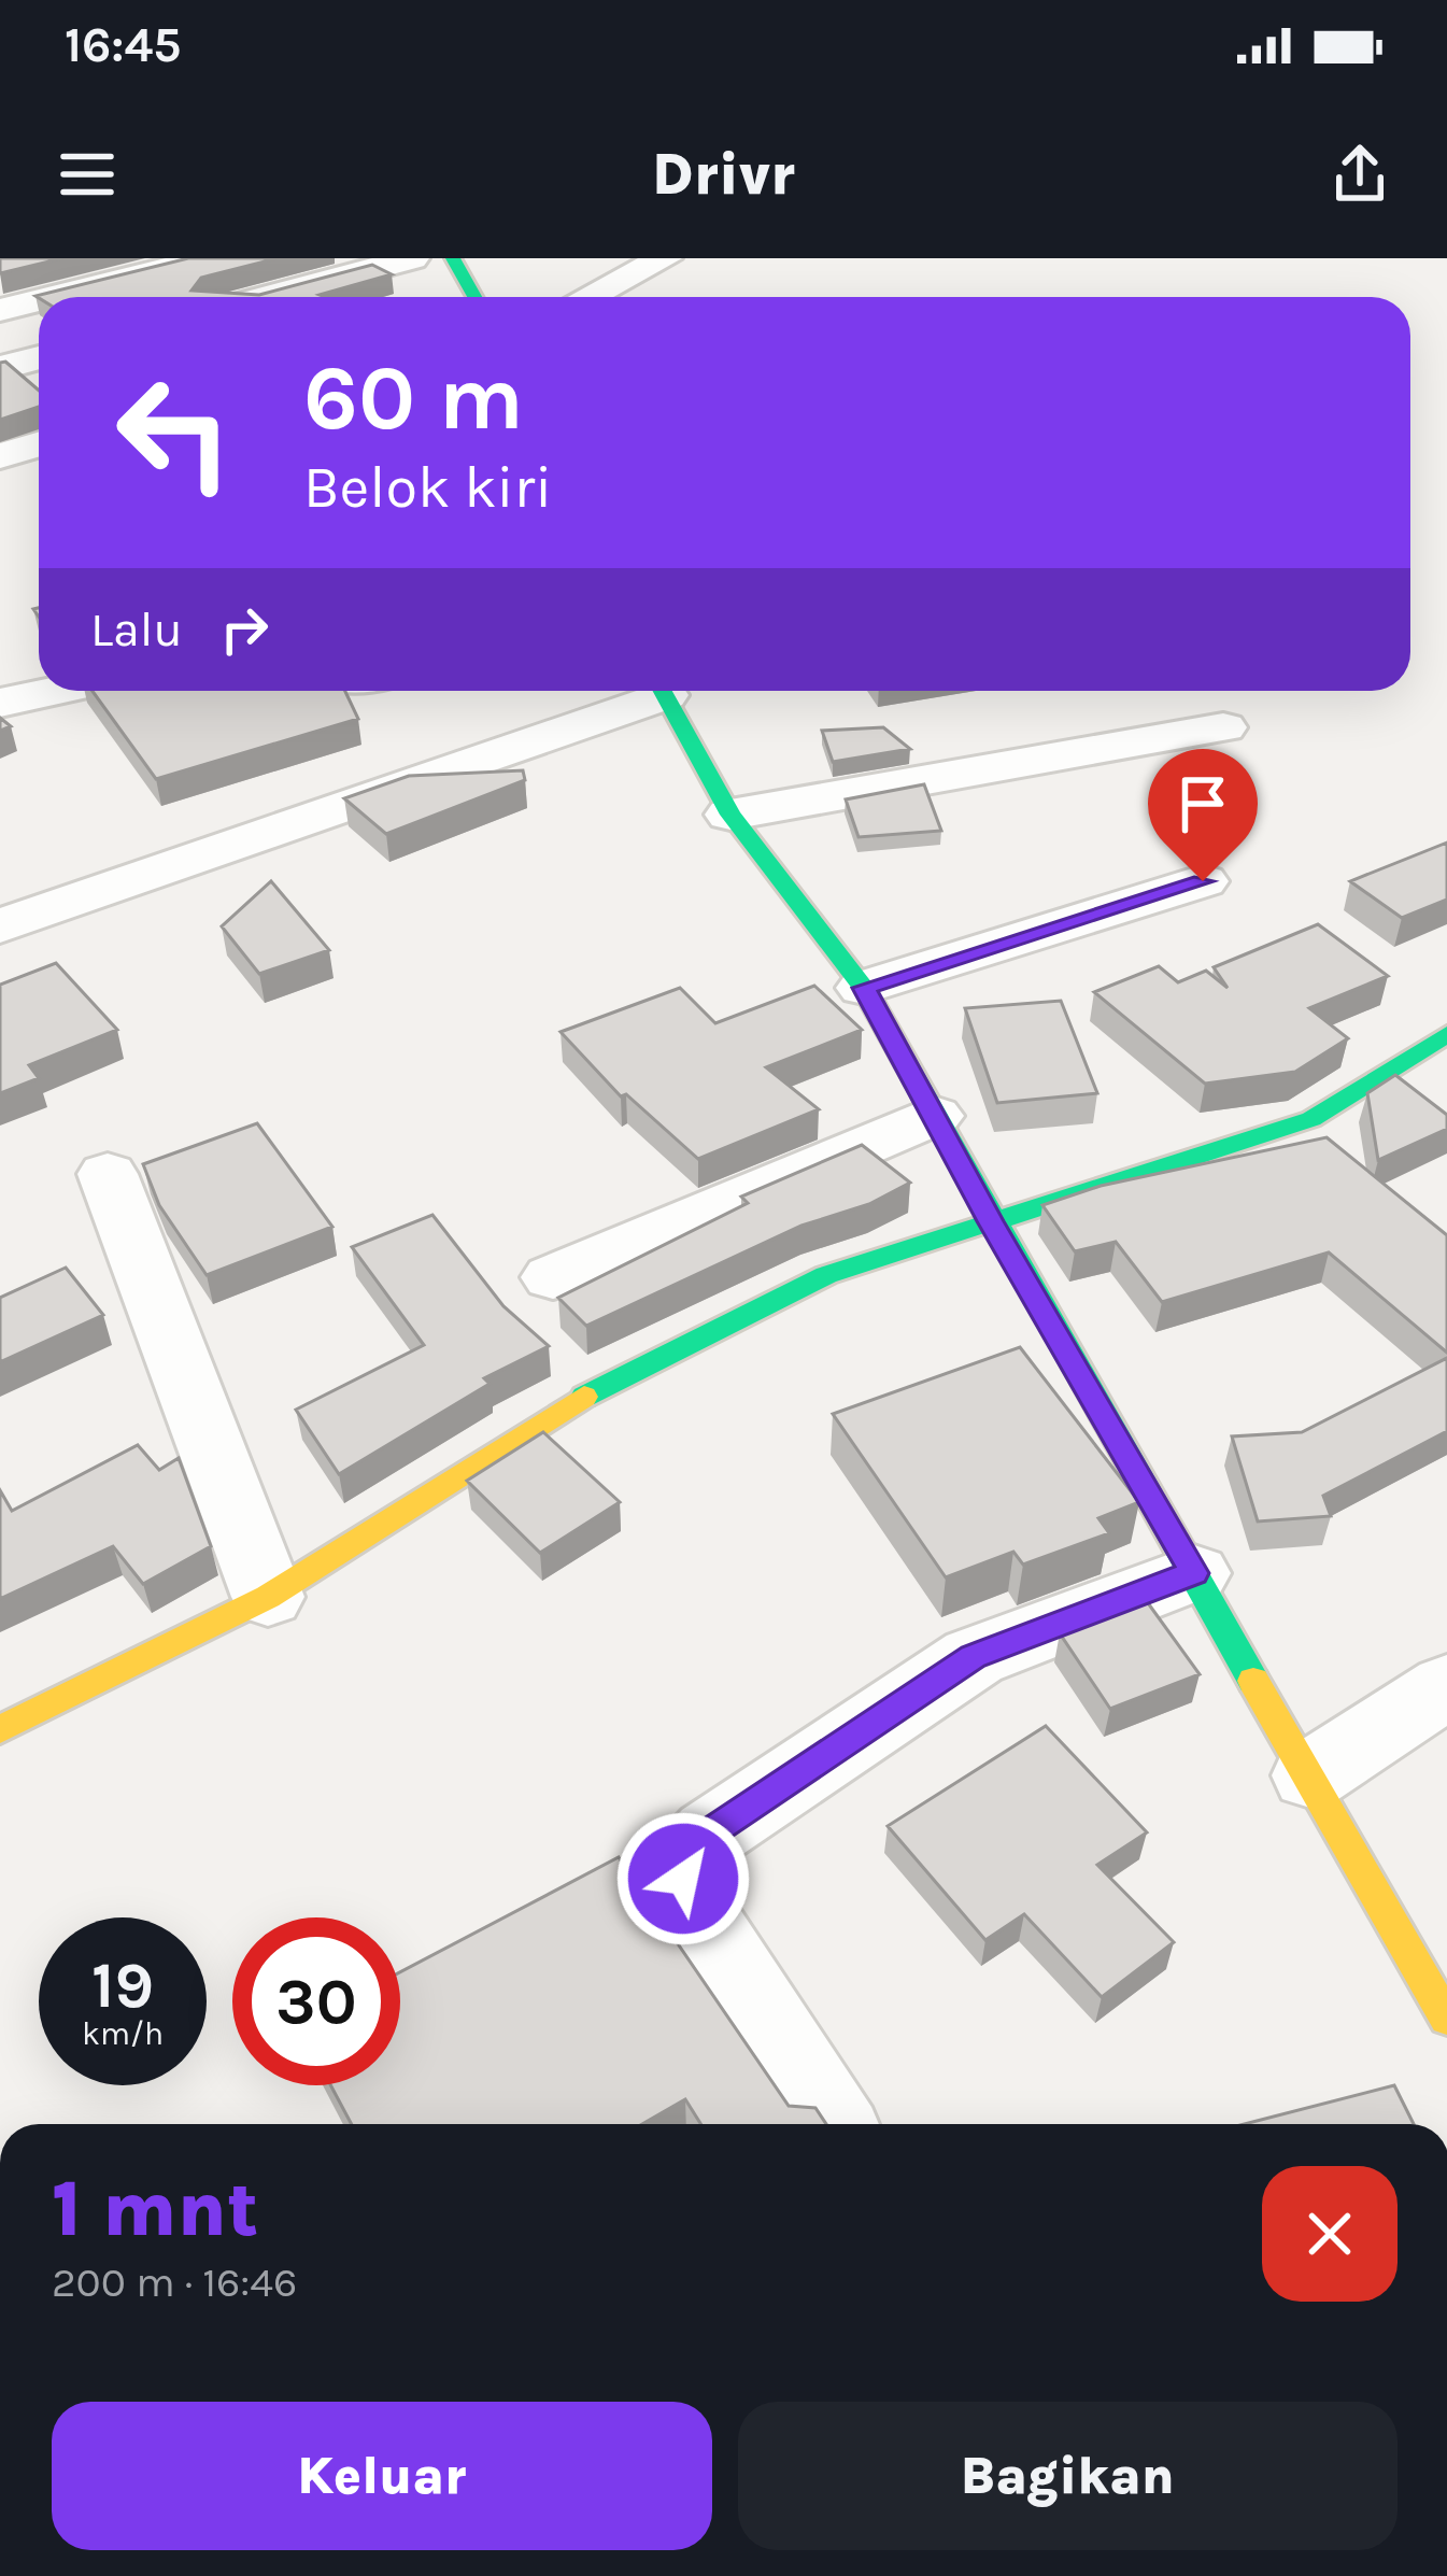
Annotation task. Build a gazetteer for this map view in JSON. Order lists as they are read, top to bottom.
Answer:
{
  "page": {
    "status": "16:45",
    "header": "Drivr",
    "turn": ["60 m", "Belok kiri"],
    "then": "Lalu",
    "speed": "19 km/h",
    "limit": "30",
    "heading": ["1 mnt", "200 m · 16:46"],
    "buttons": ["Keluar", "Bagikan"]
  }
}
